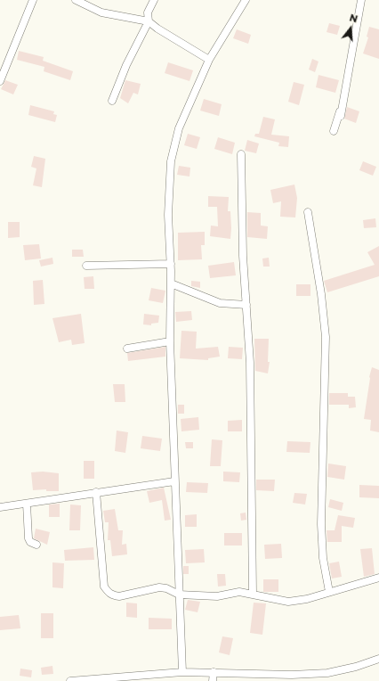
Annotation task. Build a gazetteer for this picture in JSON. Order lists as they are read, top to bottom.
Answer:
{
  "north": "top"
}
